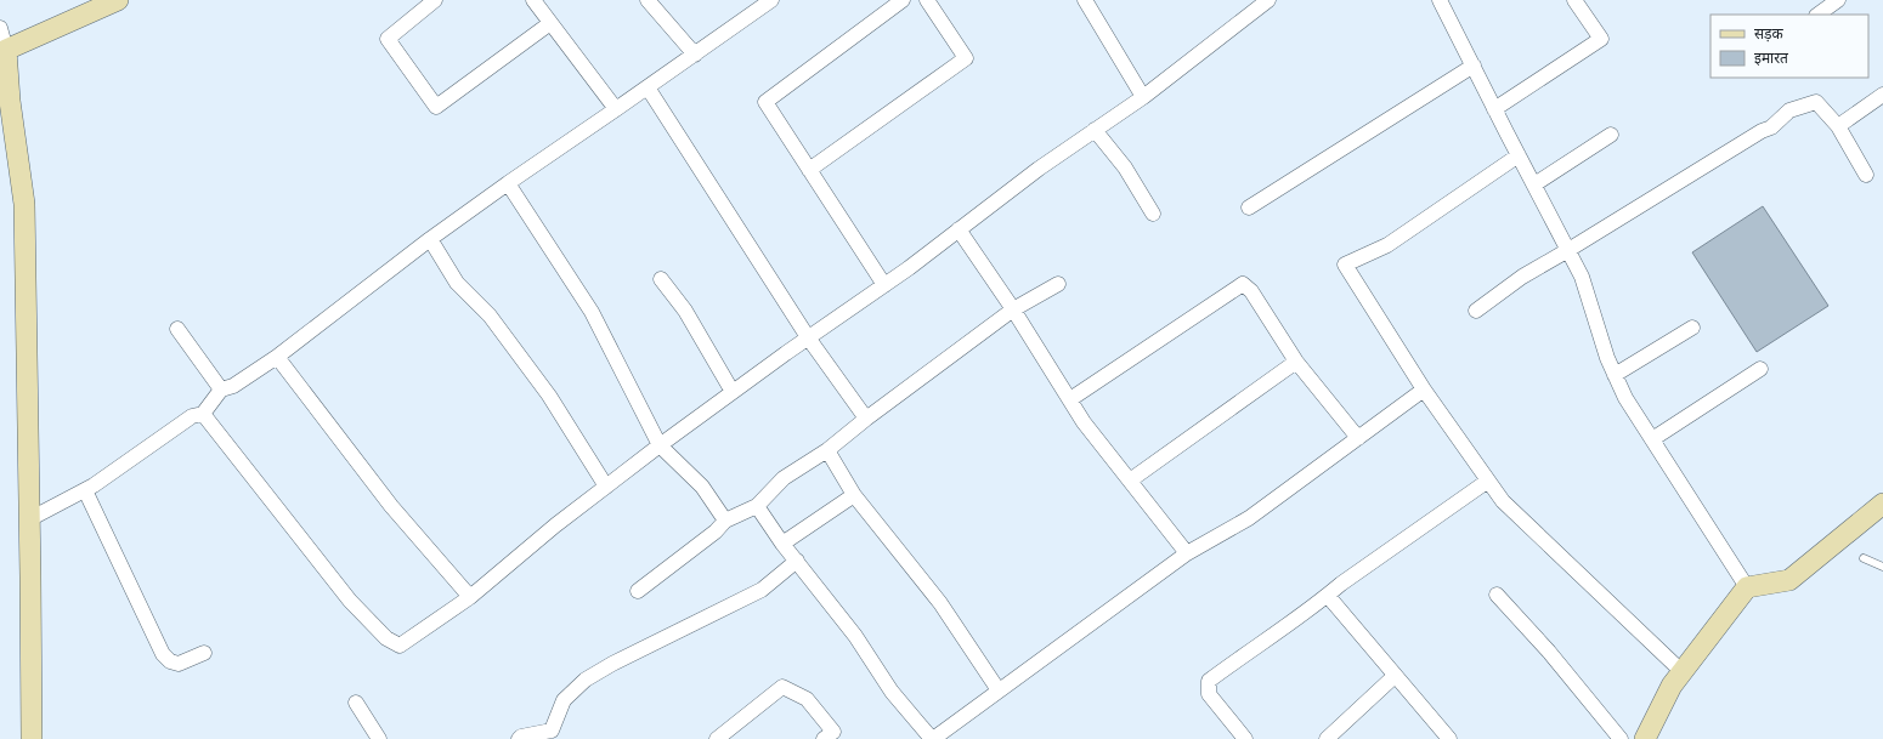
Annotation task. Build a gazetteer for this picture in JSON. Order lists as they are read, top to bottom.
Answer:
{
  "legend": ["सड़क", "इमारत"]
}
